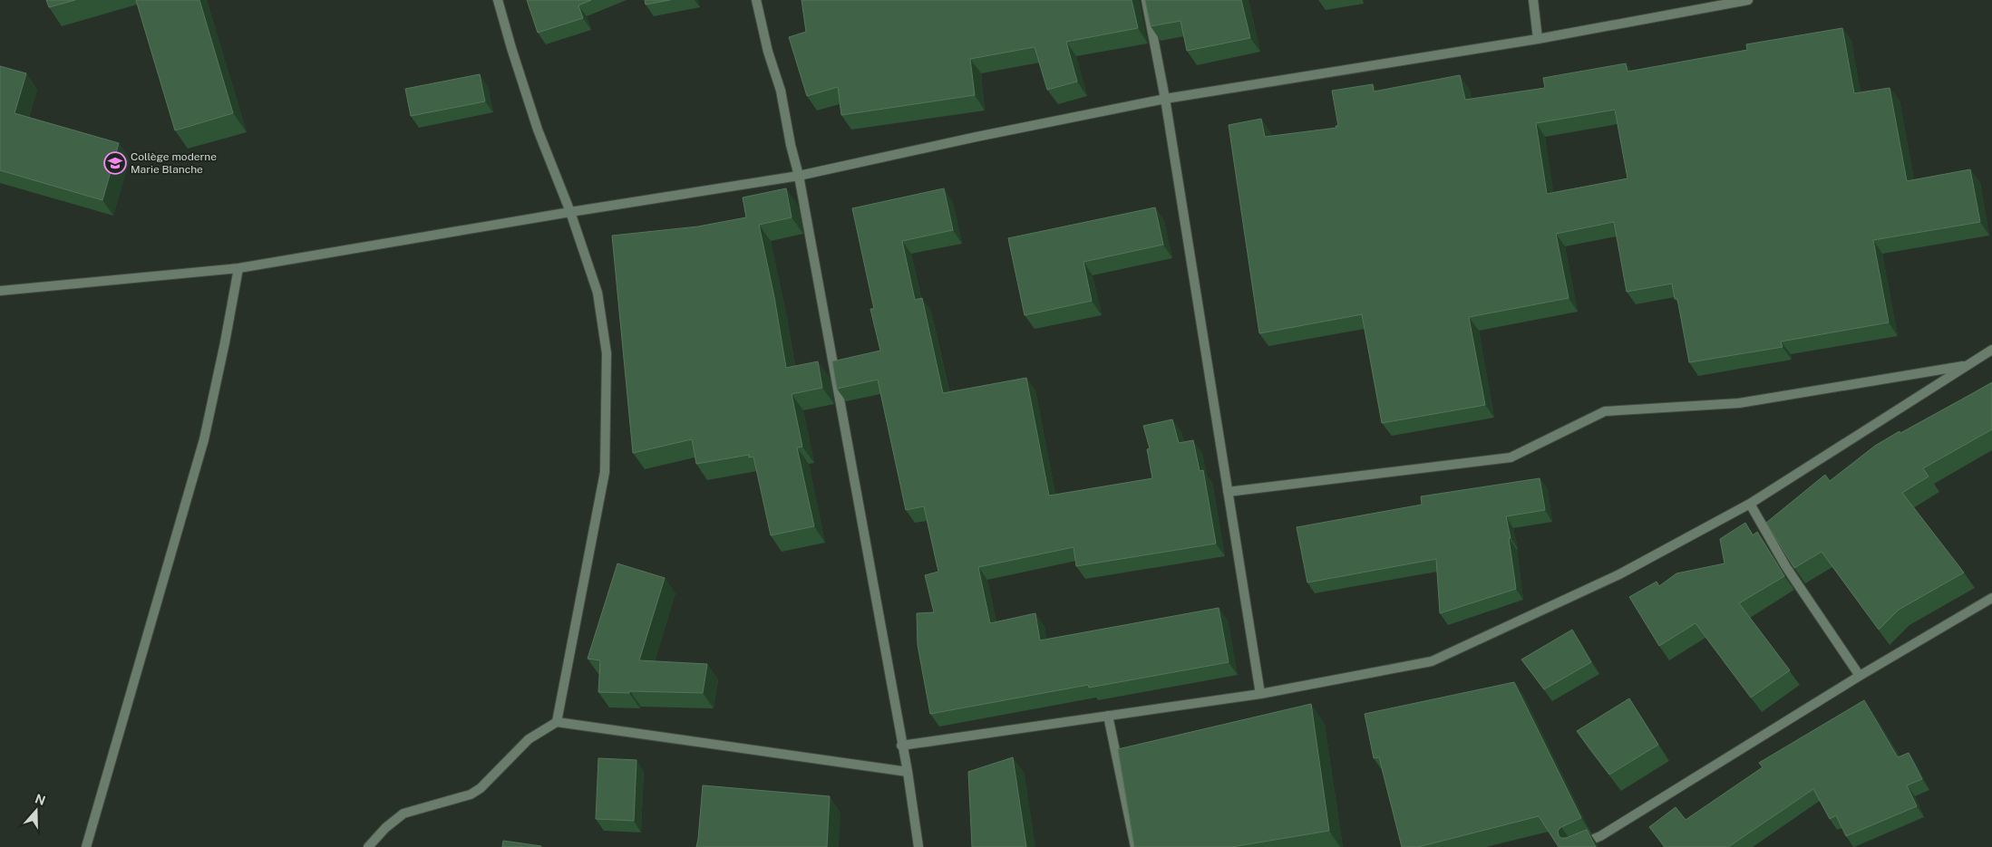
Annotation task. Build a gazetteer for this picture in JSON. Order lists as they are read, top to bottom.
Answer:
{
  "places": {
    "school or university": ["Collège moderne Marie Blanche"]
  },
  "north": "top"
}
